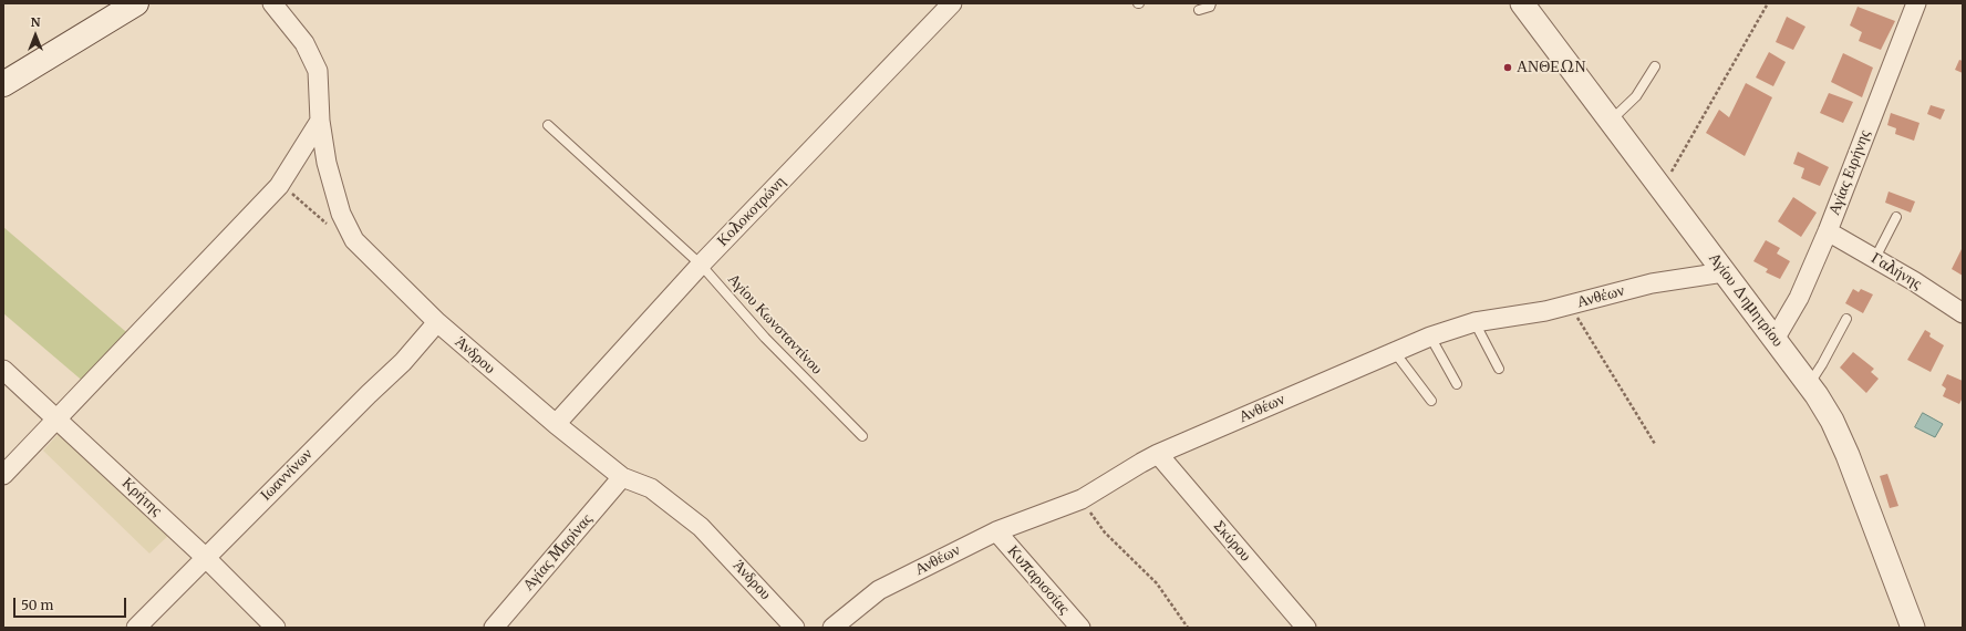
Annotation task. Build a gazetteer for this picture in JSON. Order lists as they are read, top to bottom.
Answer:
{
  "streets": {
    "street": [
      "Αγίας Ειρήνης",
      "Κολοκοτρώνη",
      "Γαλήνης",
      "Ανθέων",
      "Αγίου Δημητρίου",
      "Άνδρου",
      "Ιωαννίνων",
      "Κρήτης",
      "Σκύρου",
      "Αγίας Μαρίνας",
      "Κυπαρισσίας"
    ],
    "lane": ["Αγίου Κωνσταντίνου"]
  },
  "crossings": [
    ["Αγίας Ειρήνης", "Γαλήνης"],
    ["Αγίας Ειρήνης", "Αγίου Δημητρίου"],
    ["Κολοκοτρώνη", "Αγίου Κωνσταντίνου"],
    ["Κολοκοτρώνη", "Άνδρου"],
    ["Ανθέων", "Αγίου Δημητρίου"],
    ["Ανθέων", "Σκύρου"],
    ["Ανθέων", "Κυπαρισσίας"],
    ["Άνδρου", "Ιωαννίνων"],
    ["Άνδρου", "Αγίας Μαρίνας"],
    ["Ιωαννίνων", "Κρήτης"]
  ],
  "places": ["ΑΝΘΕΩΝ"],
  "scale_bar": "50 m",
  "north": "top"
}
